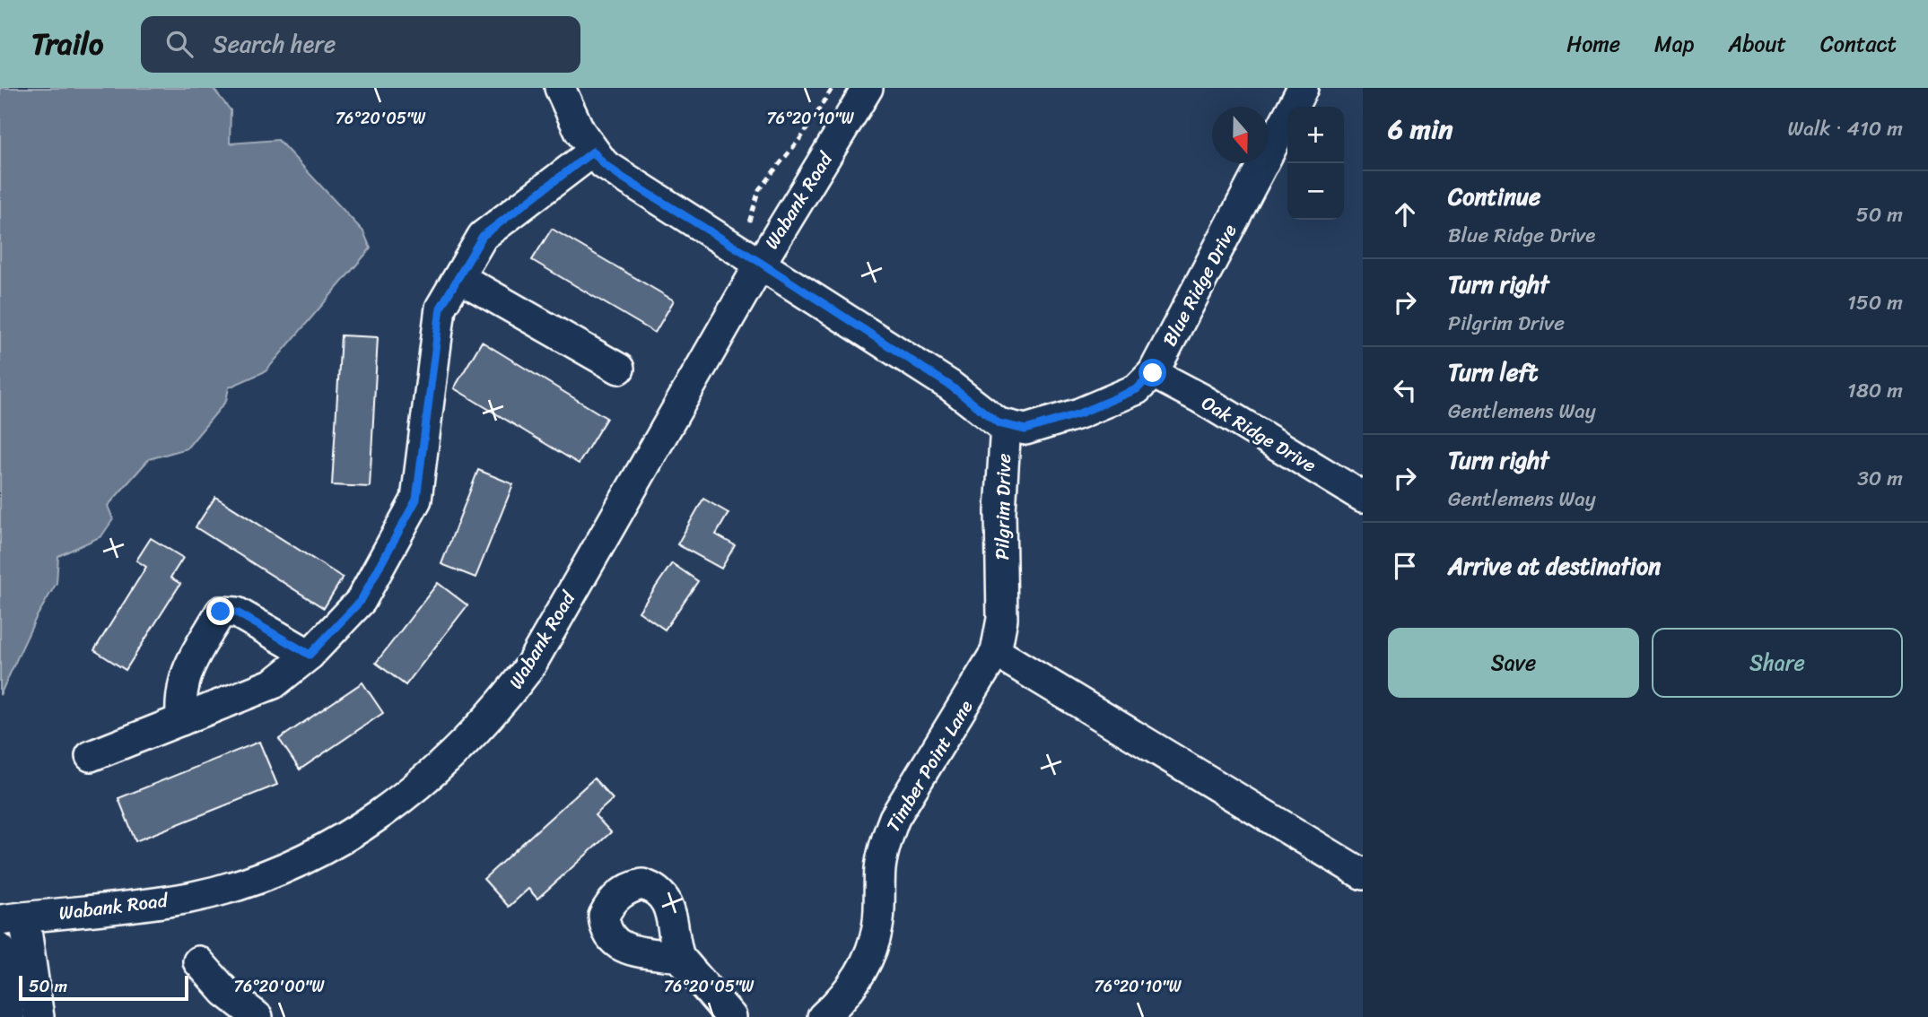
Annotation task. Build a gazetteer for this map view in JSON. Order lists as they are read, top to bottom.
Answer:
{
  "streets": {
    "street": [
      "Wabank Road",
      "Blue Ridge Drive",
      "Oak Ridge Drive",
      "Pilgrim Drive",
      "Timber Point Lane"
    ]
  },
  "crossings": [
    ["Blue Ridge Drive", "Oak Ridge Drive"],
    ["Blue Ridge Drive", "Pilgrim Drive"],
    ["Pilgrim Drive", "Timber Point Lane"]
  ],
  "scale_bar": "50 m",
  "north": "bottom",
  "page": {
    "header": "Trailo",
    "search": "Search here",
    "nav": [
      "Home",
      "Map",
      "About",
      "Contact"
    ],
    "heading": ["6 min", "Walk · 410 m"],
    "map_buttons": ["+", "−"],
    "list": [
      ["Continue", "Blue Ridge Drive", "50 m"],
      ["Turn right", "Pilgrim Drive", "150 m"],
      ["Turn left", "Gentlemens Way", "180 m"],
      ["Turn right", "Gentlemens Way", "30 m"],
      "Arrive at destination"
    ],
    "buttons": ["Save", "Share"],
    "scale": "50 m"
  },
  "coordinates": ["76°20'05\"W", "76°20'10\"W", "76°20'00\"W"]
}
